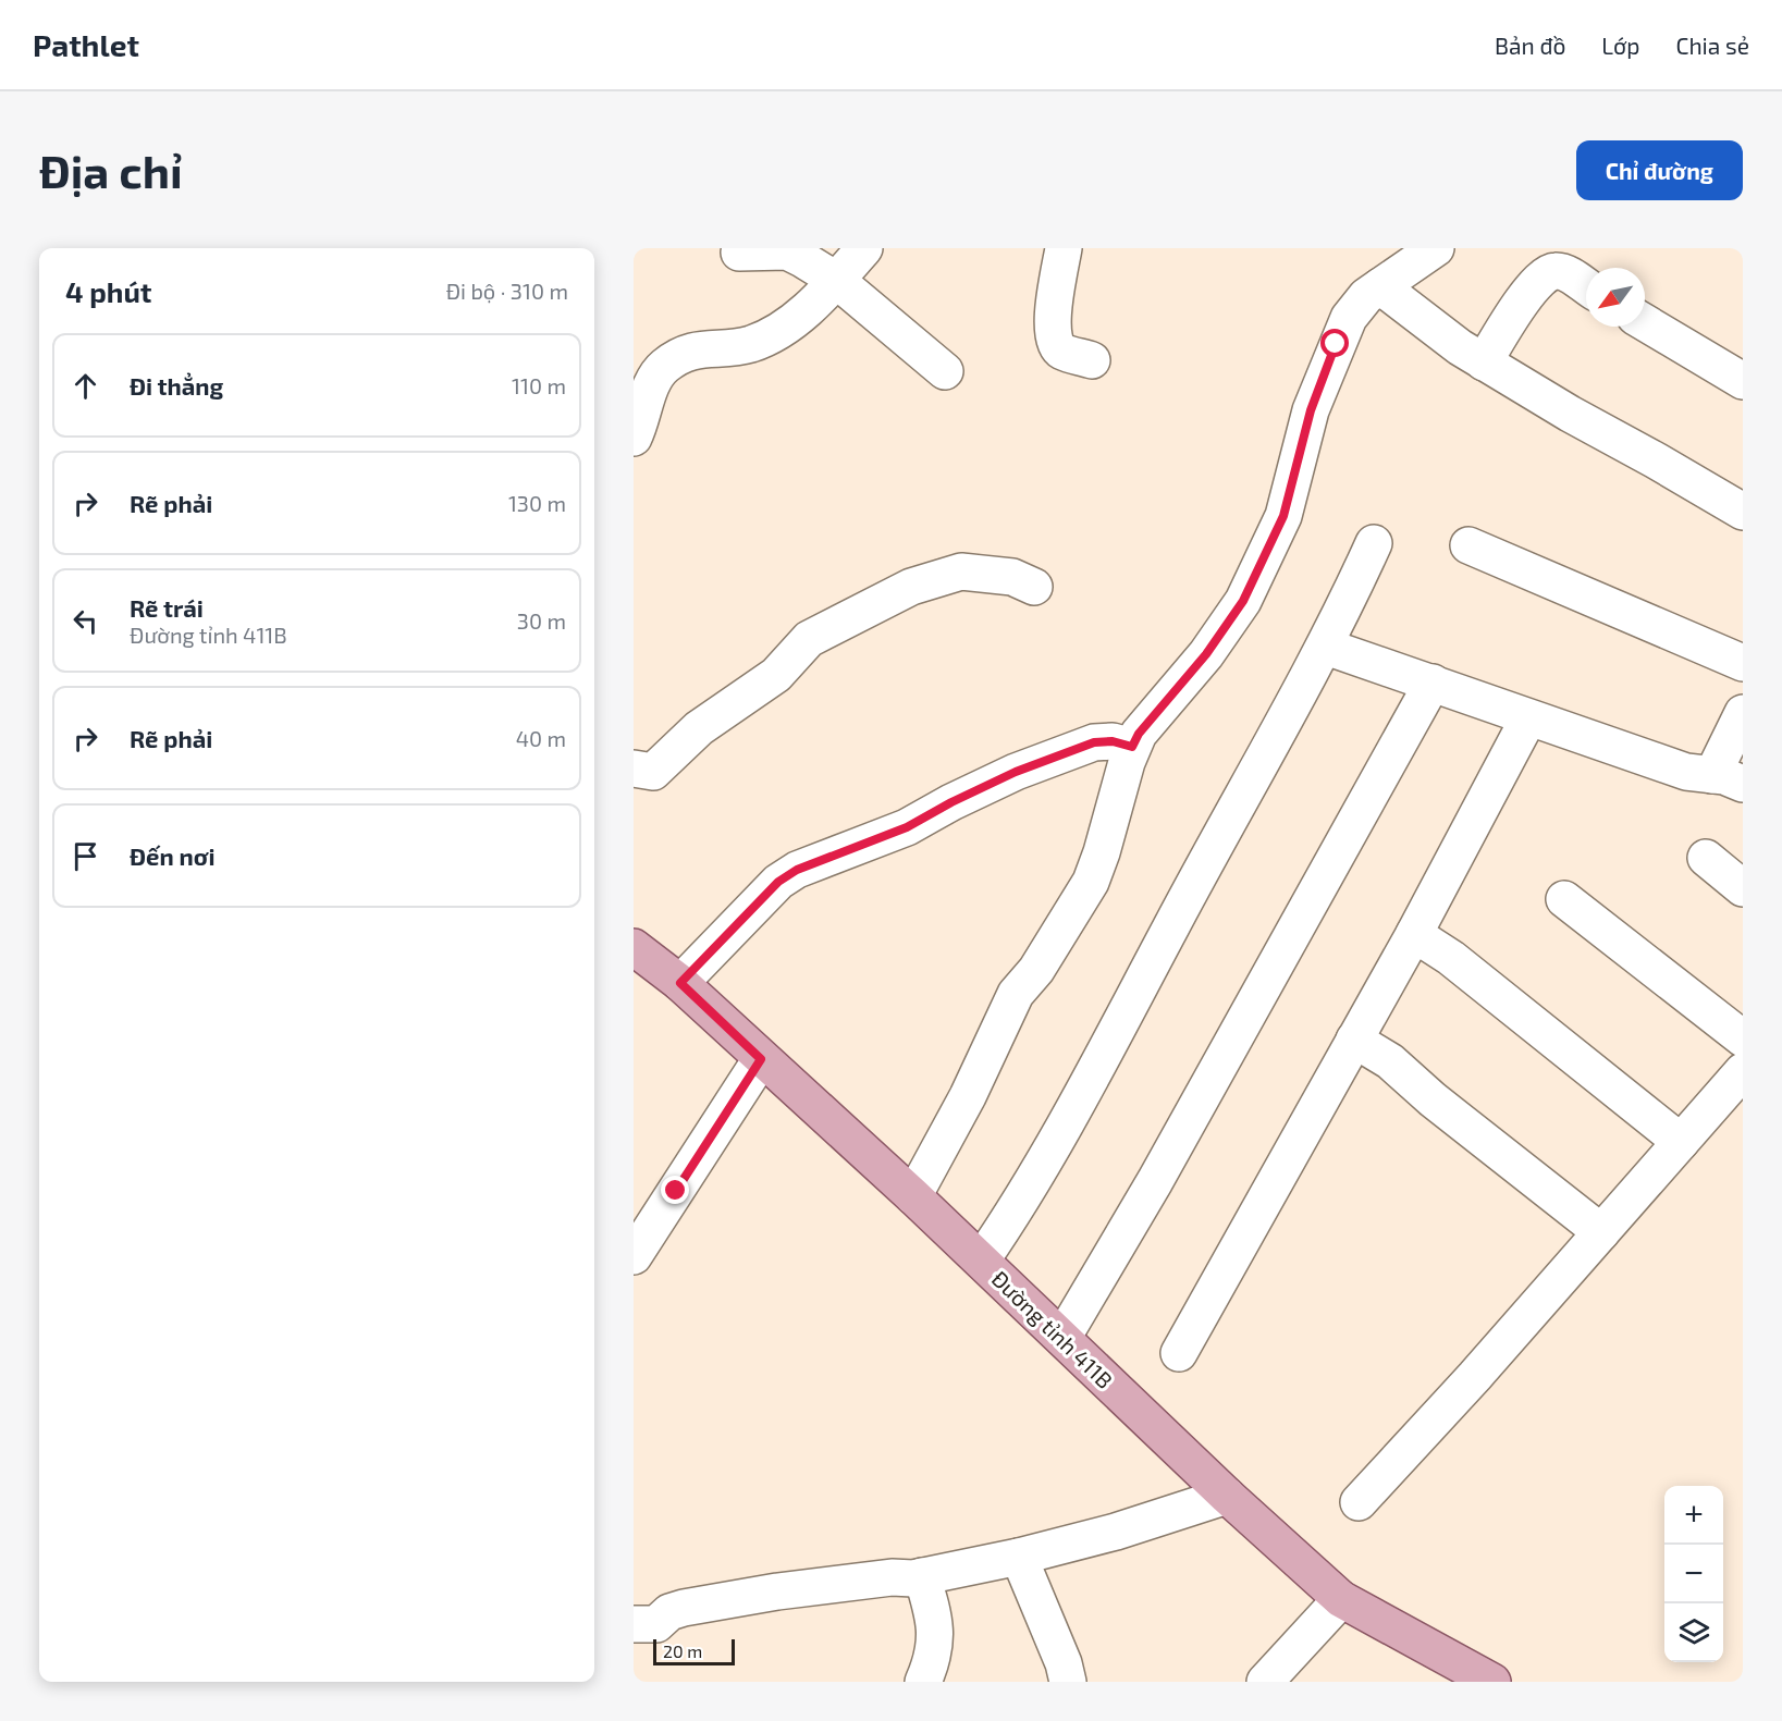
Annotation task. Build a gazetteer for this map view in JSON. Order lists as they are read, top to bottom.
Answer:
{
  "streets": {
    "main road": ["Đường tỉnh 411B"]
  },
  "scale_bar": "20 m",
  "north": "bottom left",
  "page": {
    "header": "Pathlet",
    "nav": ["Bản đồ", "Lớp", "Chia sẻ"],
    "buttons": "Chỉ đường",
    "title": "Địa chỉ",
    "heading": ["4 phút", "Đi bộ · 310 m"],
    "list": [
      ["Đi thẳng", "110 m"],
      ["Rẽ phải", "130 m"],
      ["Rẽ trái", "Đường tỉnh 411B", "30 m"],
      ["Rẽ phải", "40 m"],
      "Đến nơi"
    ],
    "map_buttons": ["+", "−"],
    "scale": "20 m"
  }
}
